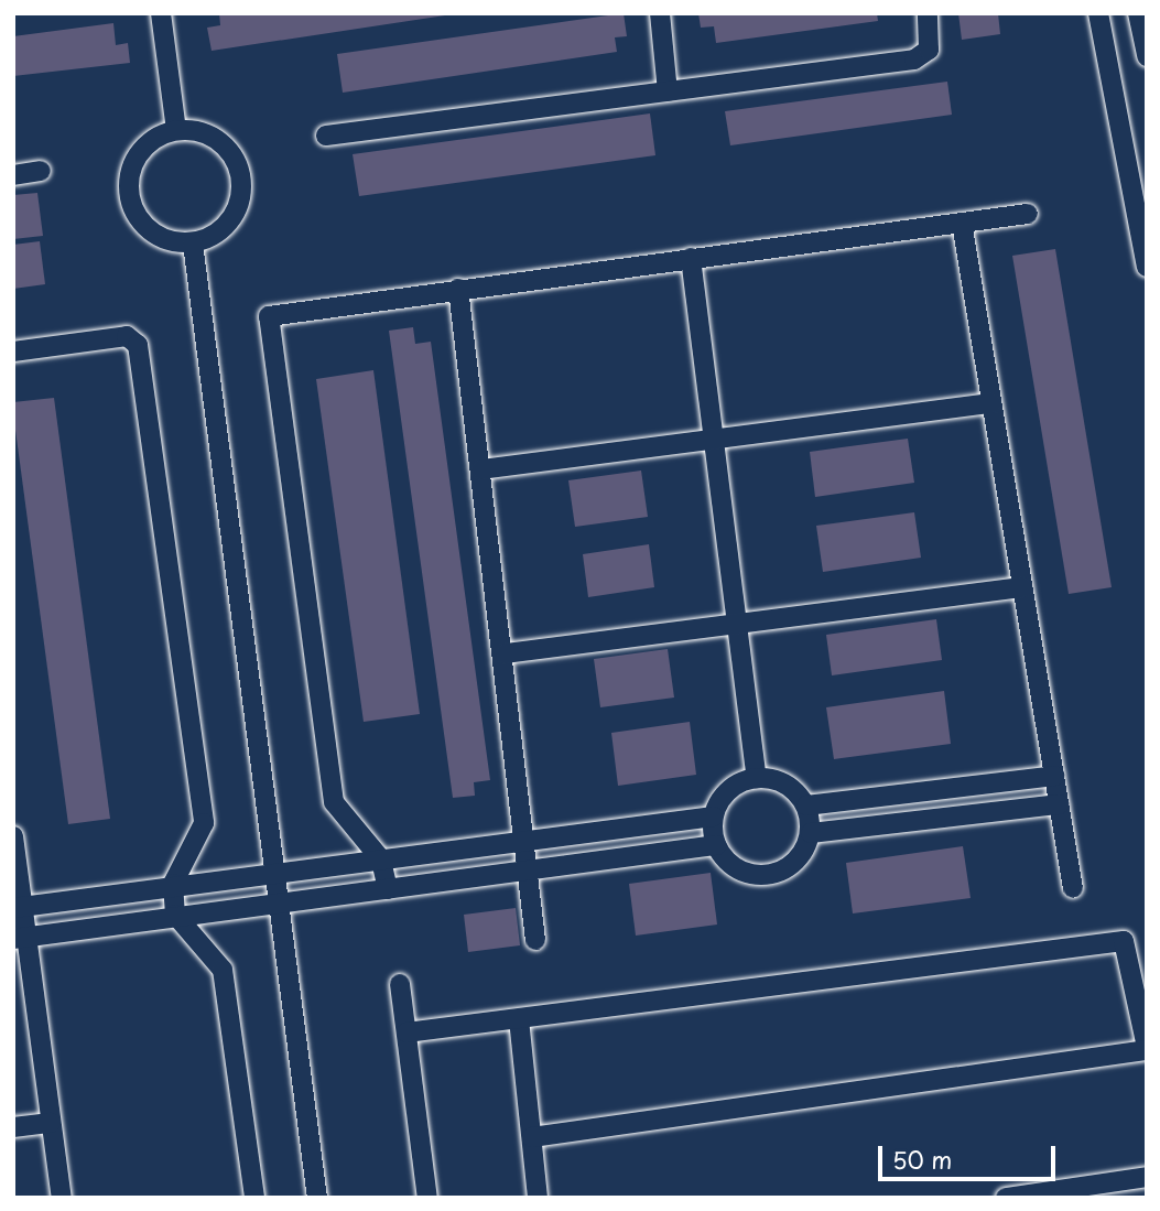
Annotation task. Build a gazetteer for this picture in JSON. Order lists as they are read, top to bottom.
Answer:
{
  "scale_bar": "50 m"
}
